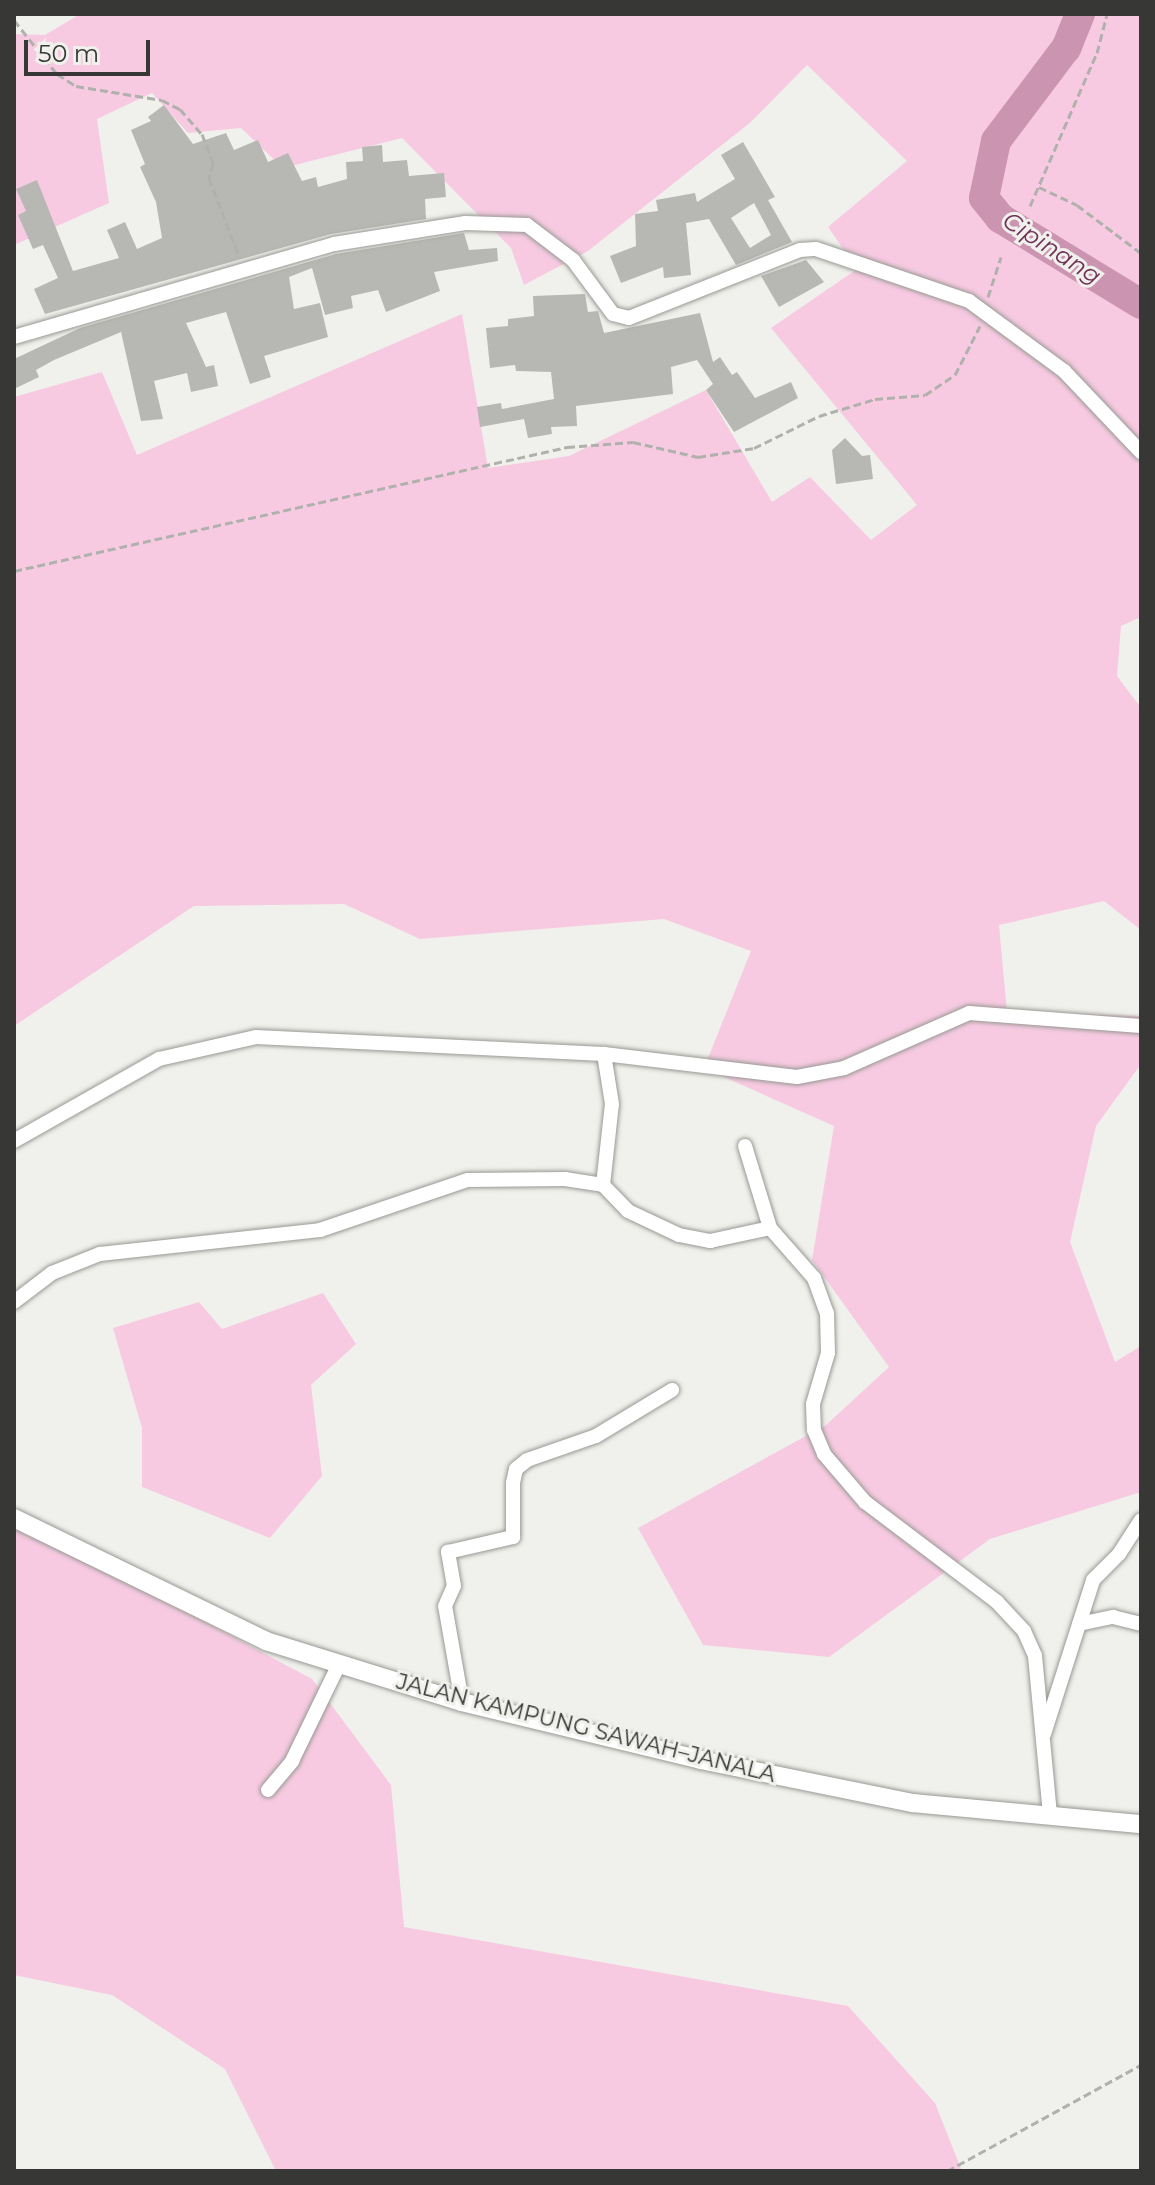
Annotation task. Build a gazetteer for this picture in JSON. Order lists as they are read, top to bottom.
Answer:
{
  "streets": {
    "main road": ["JALAN KAMPUNG SAWAH–JANALA"]
  },
  "water": ["Cipinang"],
  "scale_bar": "50 m"
}
